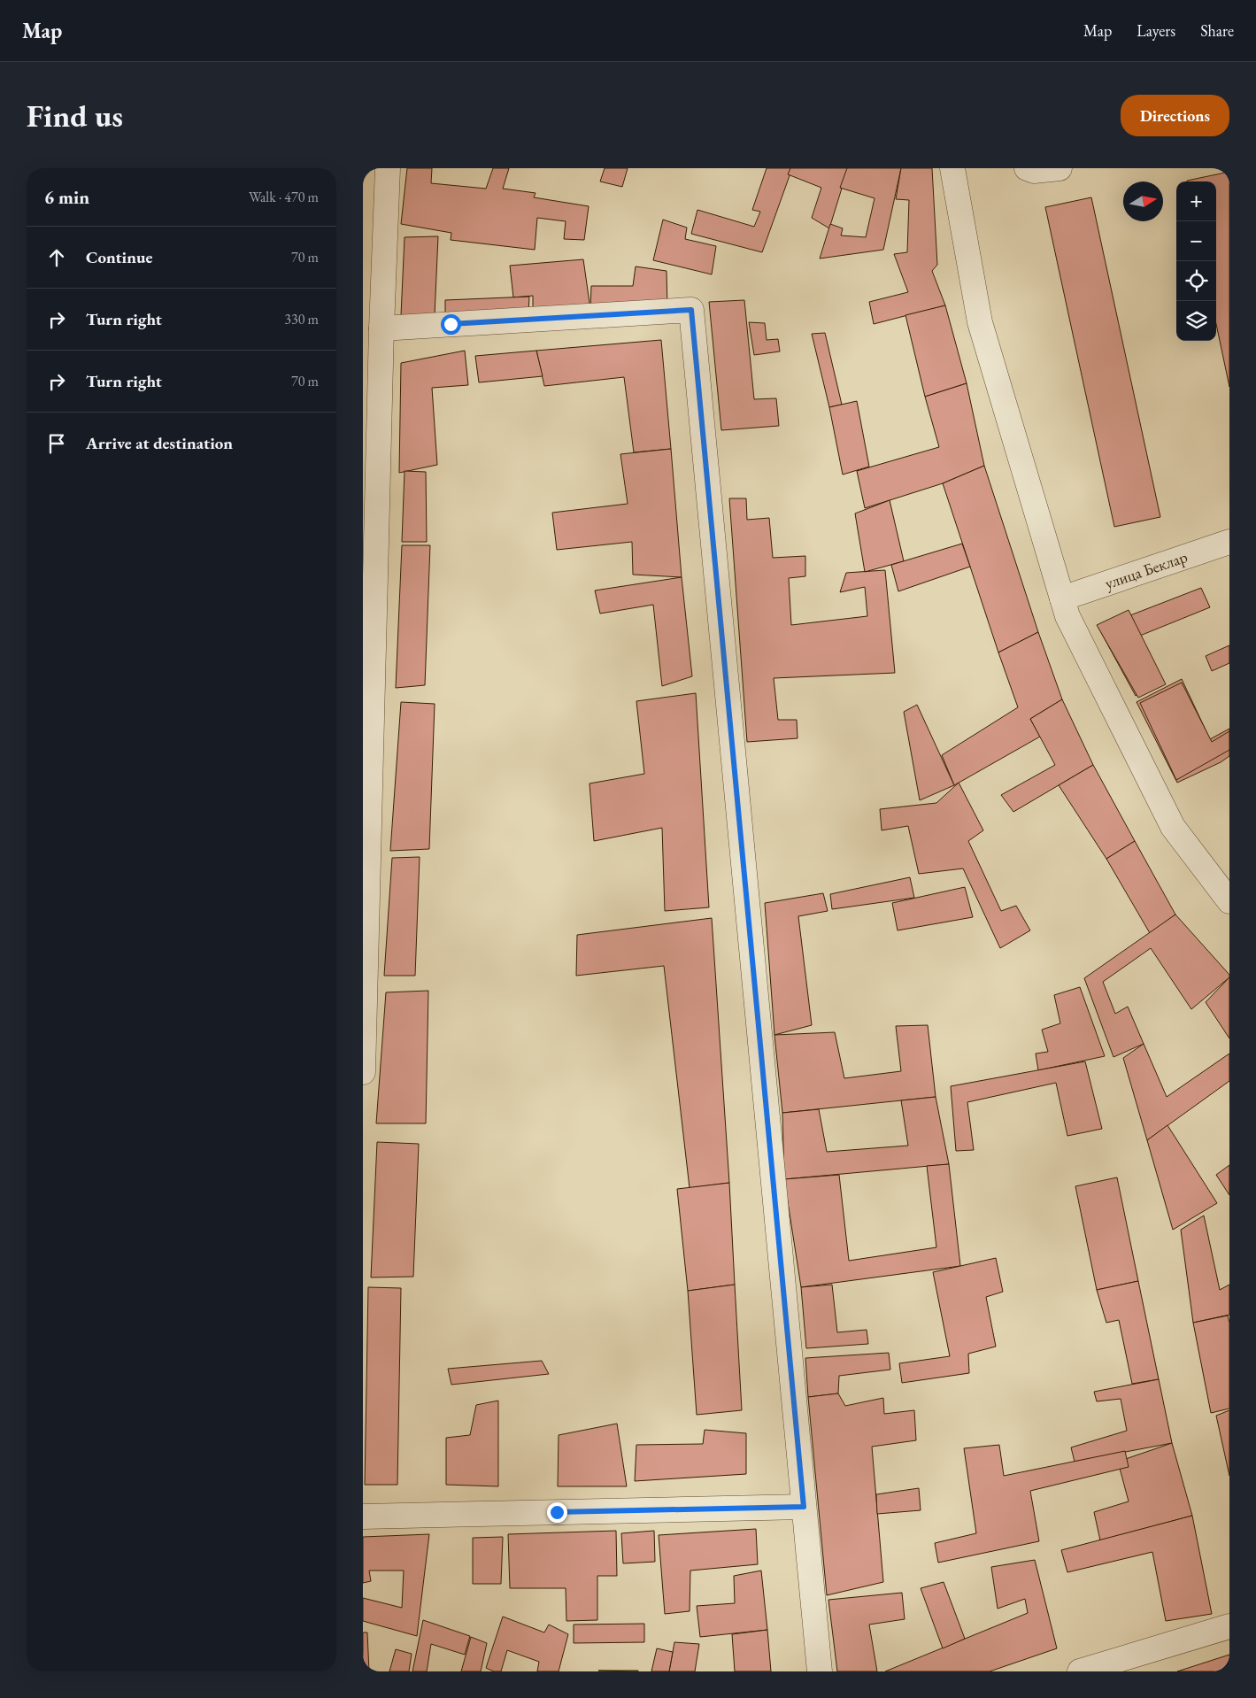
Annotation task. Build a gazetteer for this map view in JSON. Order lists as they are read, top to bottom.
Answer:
{
  "streets": {
    "street": ["улица Беклар"]
  },
  "north": "right",
  "page": {
    "header": "Map",
    "nav": ["Map", "Layers", "Share"],
    "buttons": "Directions",
    "title": "Find us",
    "heading": ["6 min", "Walk · 470 m"],
    "map_buttons": ["+", "−"],
    "list": [
      ["Continue", "70 m"],
      ["Turn right", "330 m"],
      ["Turn right", "70 m"],
      "Arrive at destination"
    ]
  }
}
